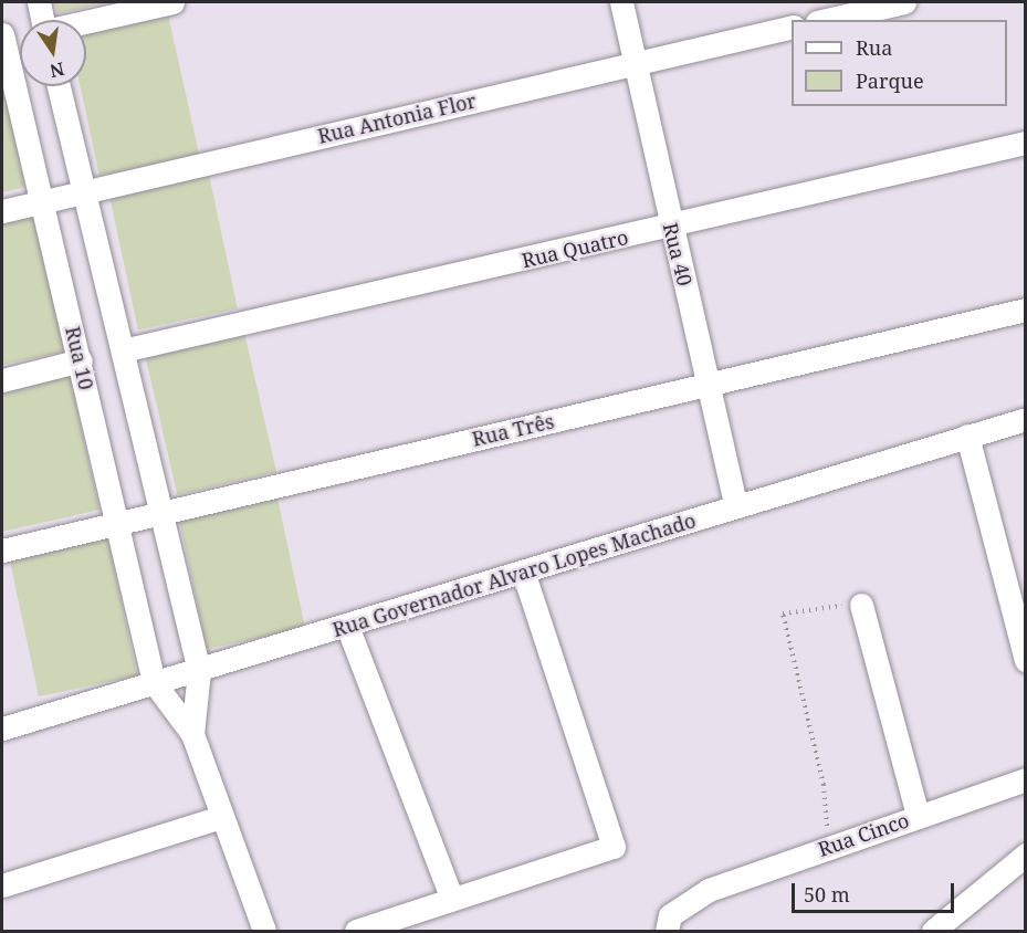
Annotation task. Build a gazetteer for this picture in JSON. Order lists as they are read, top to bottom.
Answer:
{
  "streets": {
    "street": [
      "Rua Antonia Flor",
      "Rua Quatro",
      "Rua 40",
      "Rua 10",
      "Rua Três",
      "Rua Governador Alvaro Lopes Machado",
      "Rua Cinco"
    ]
  },
  "crossings": [
    ["Rua Antonia Flor", "Rua 40"],
    ["Rua Antonia Flor", "Rua 10"],
    ["Rua Quatro", "Rua 40"],
    ["Rua 40", "Rua Três"],
    ["Rua 40", "Rua Governador Alvaro Lopes Machado"],
    ["Rua 10", "Rua Três"],
    ["Rua 10", "Rua Governador Alvaro Lopes Machado"]
  ],
  "legend": ["Rua", "Parque"],
  "scale_bar": "50 m",
  "north": "bottom"
}
